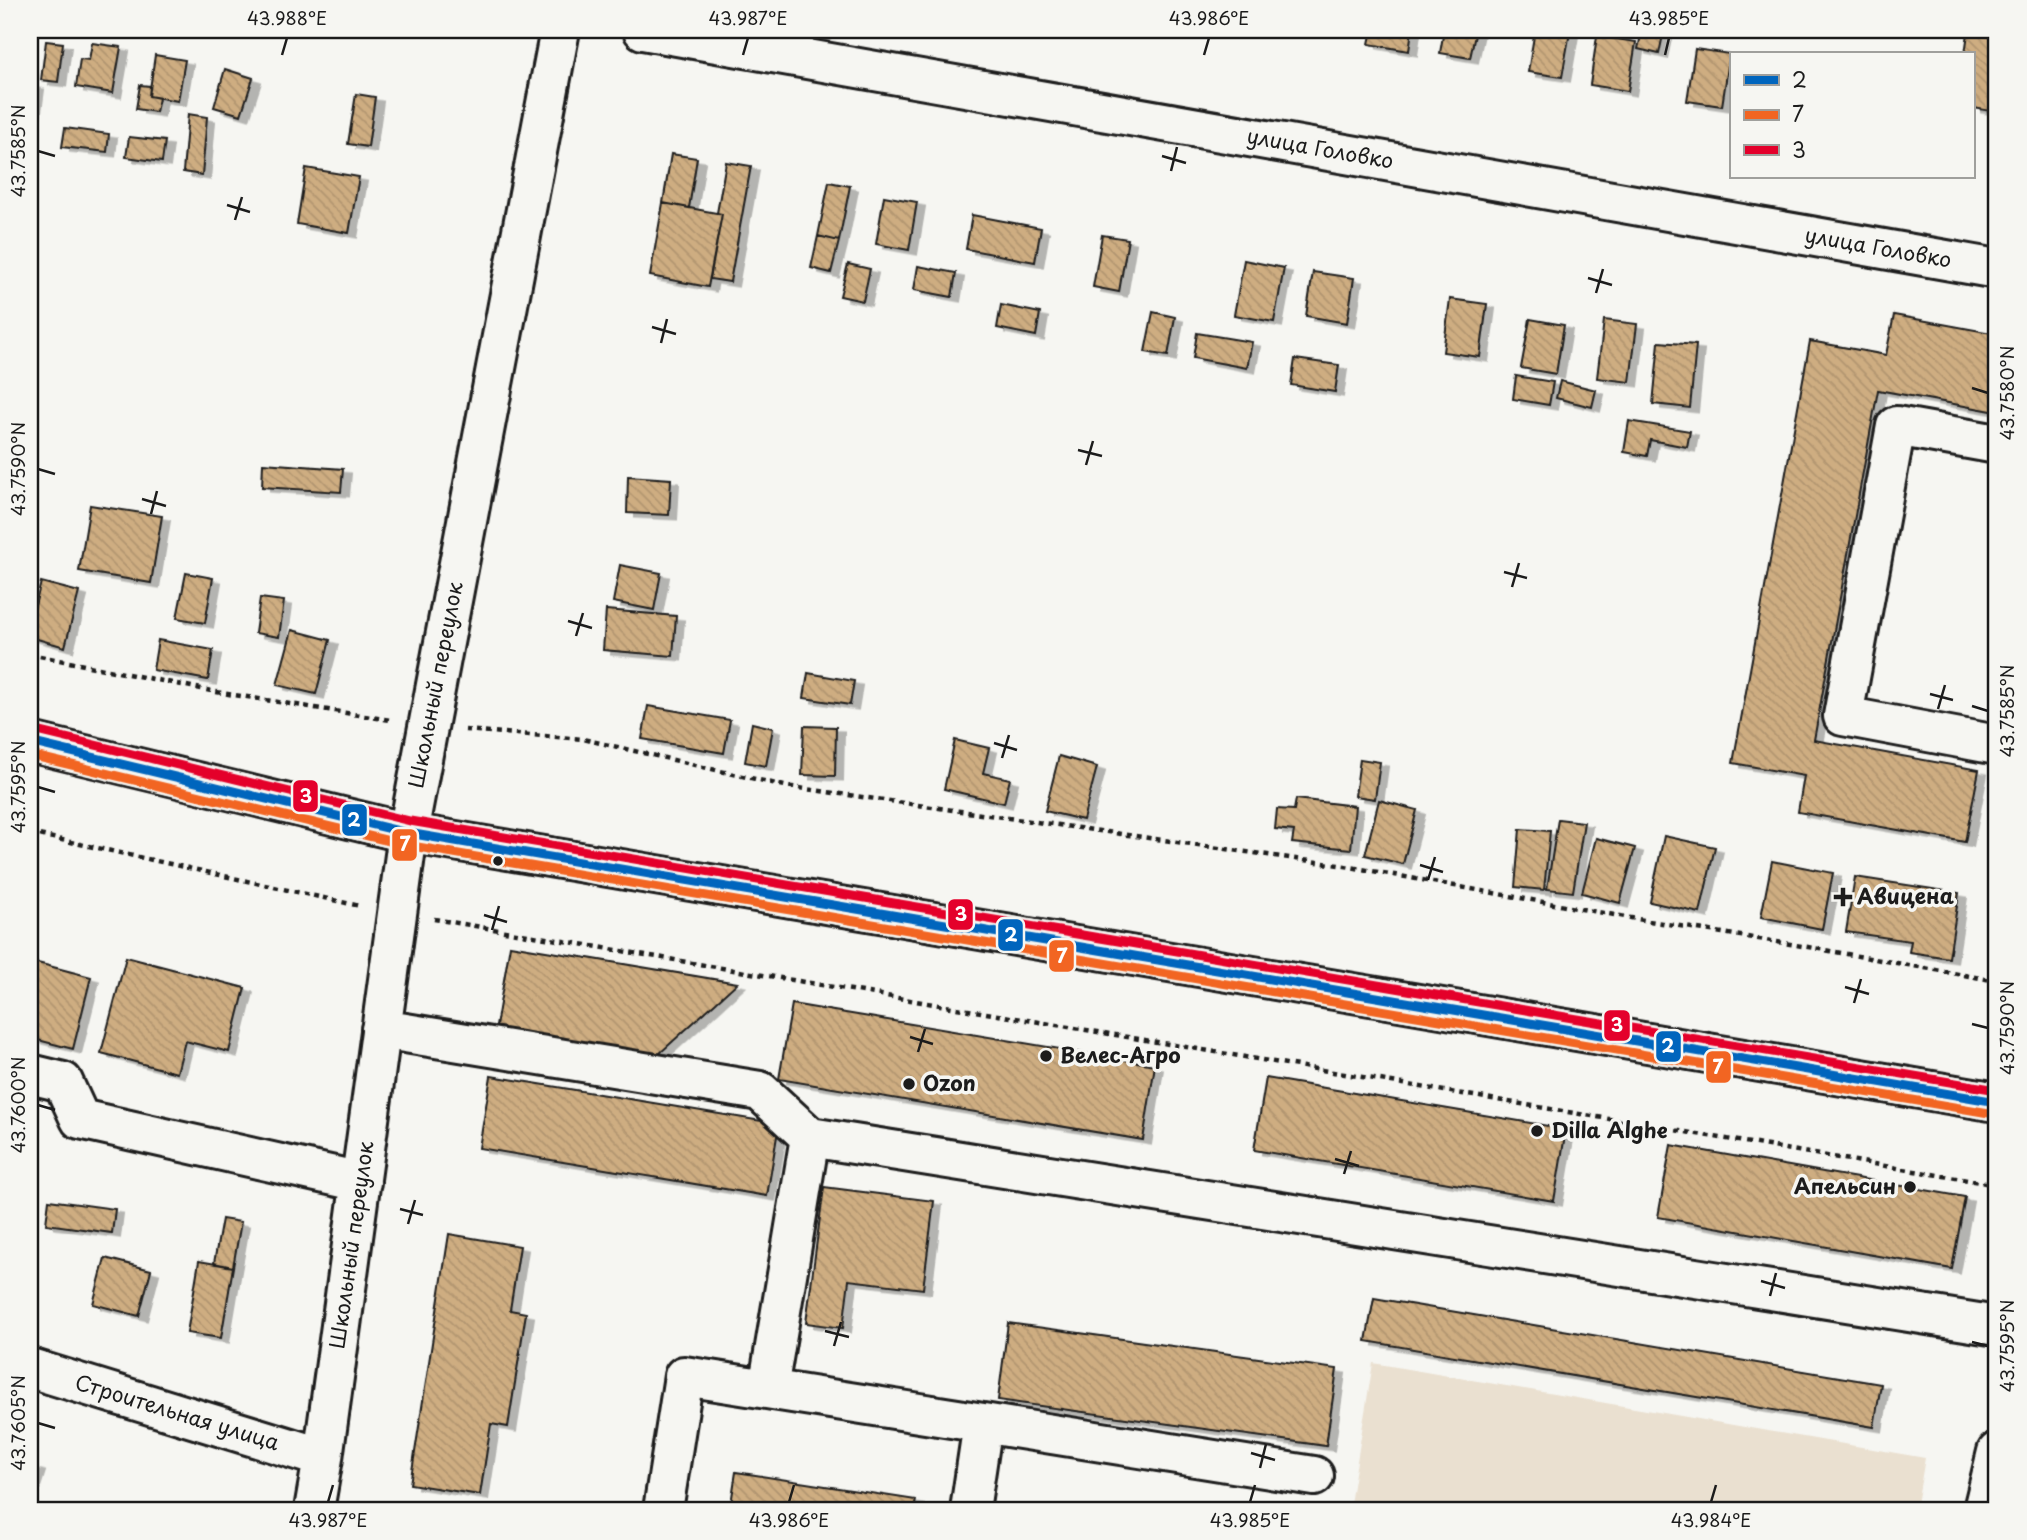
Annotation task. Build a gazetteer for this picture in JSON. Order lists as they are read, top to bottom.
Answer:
{
  "streets": {
    "street": ["улица Головко", "Школьный переулок", "Строительная улица"]
  },
  "crossings": [
    ["Школьный переулок", "Строительная улица"]
  ],
  "places": {
    "health": ["Авицена"],
    "other": [
      "Велес-Агро",
      "Ozon",
      "Dilla Alghe",
      "Апельсин"
    ]
  },
  "lines": ["transit line 3", "transit line 2", "transit line 7"],
  "legend": ["2", "7", "3"],
  "coordinates": [
    "43.988°E",
    "43.987°E",
    "43.986°E",
    "43.985°E",
    "43.7585°N",
    "43.7580°N",
    "43.7590°N",
    "43.7595°N",
    "43.7600°N",
    "43.7605°N",
    "43.984°E"
  ]
}
